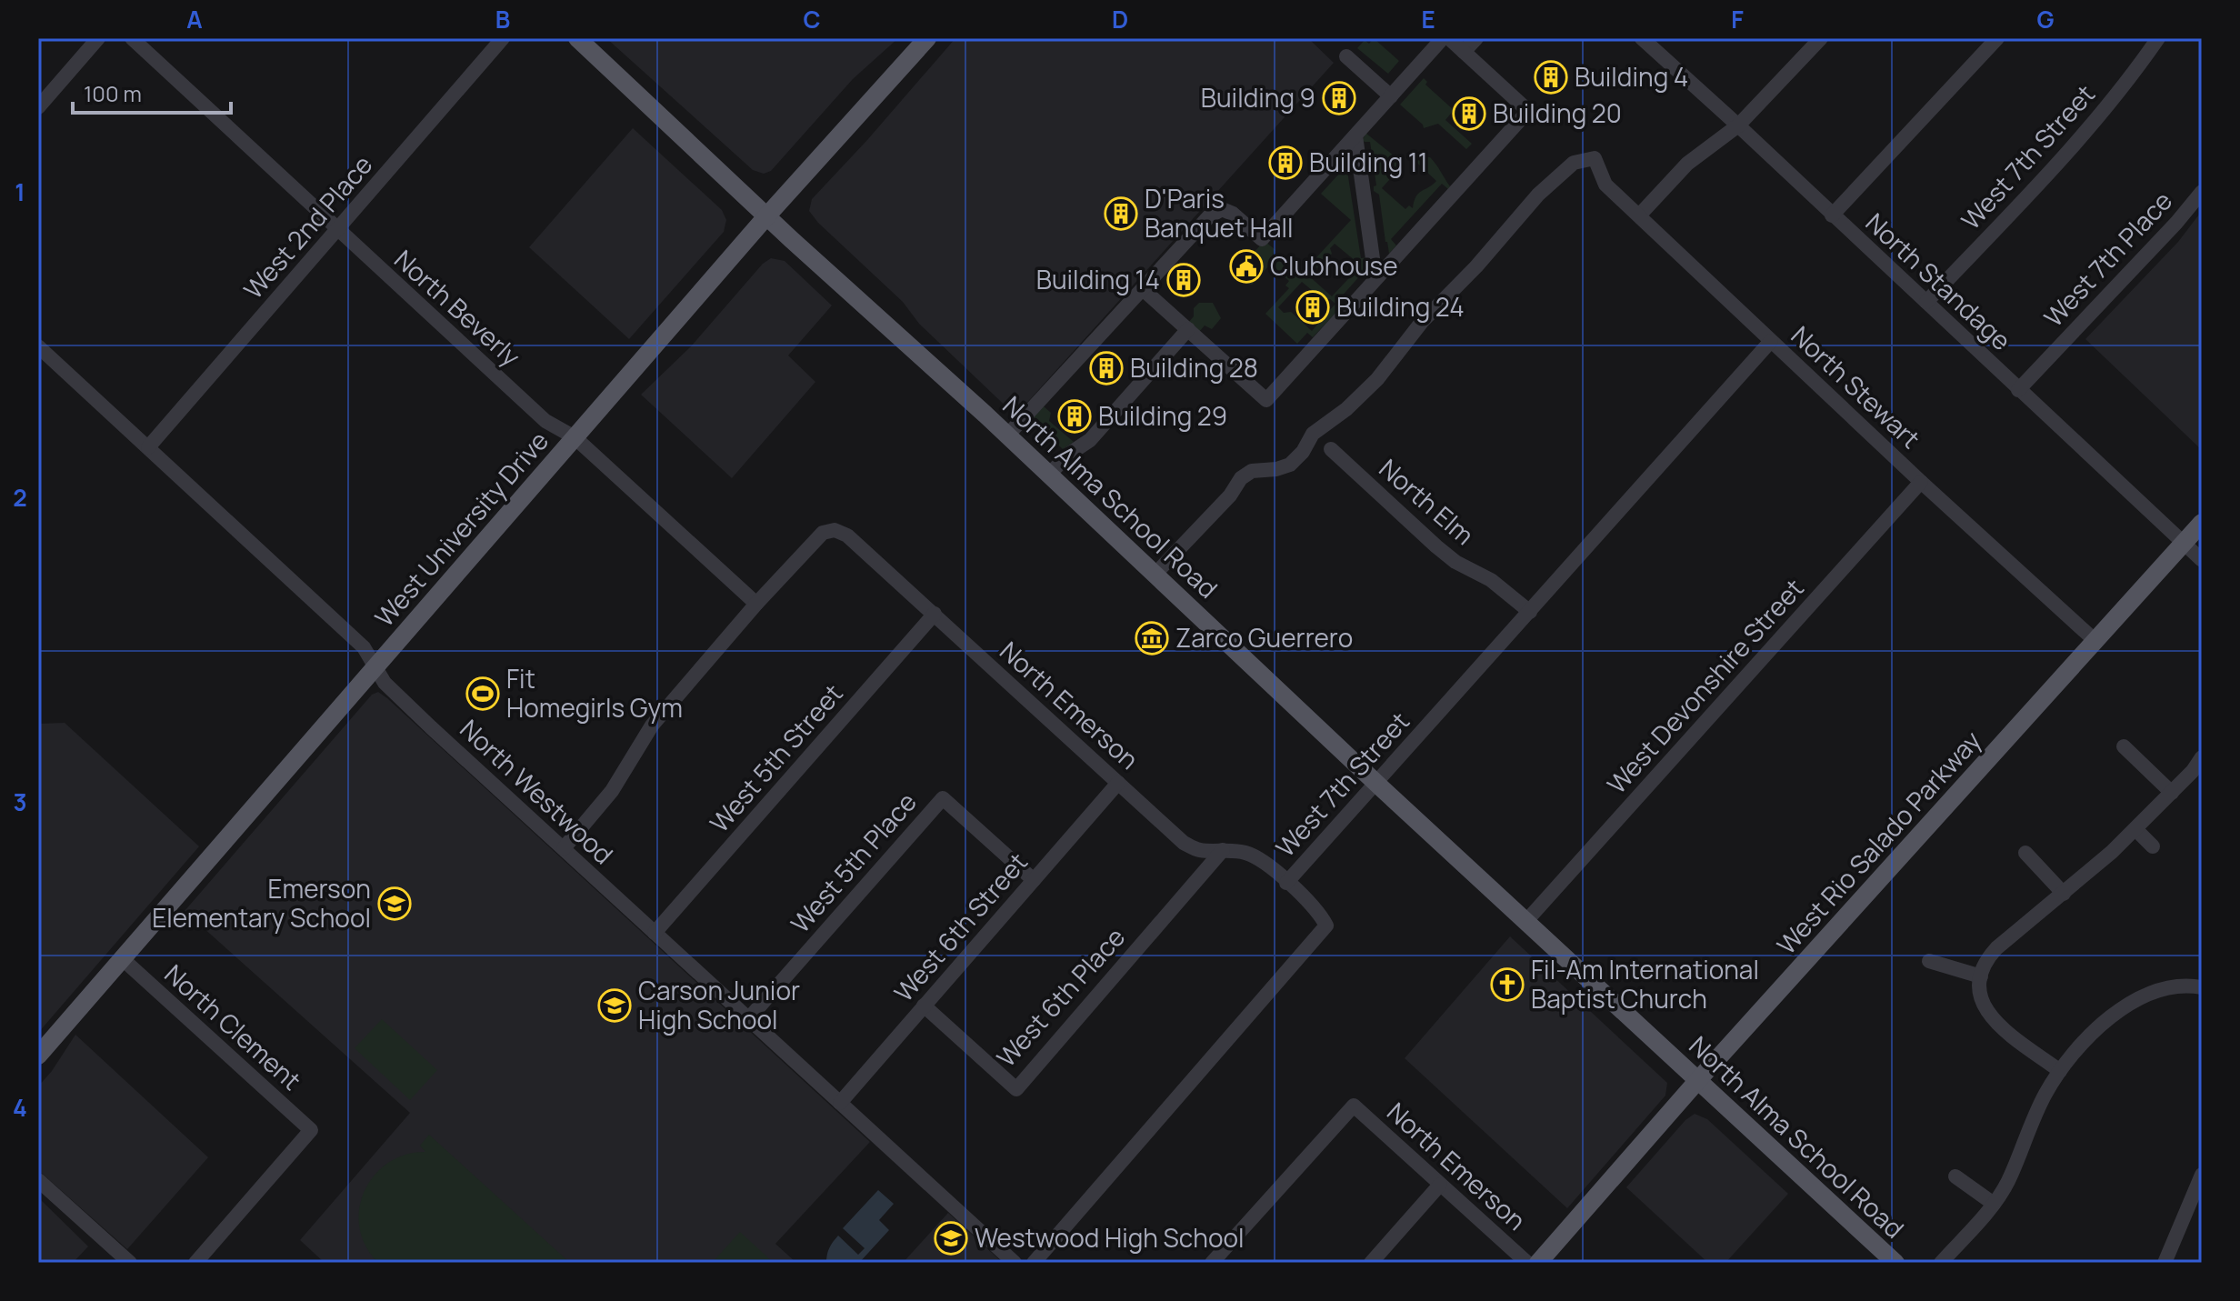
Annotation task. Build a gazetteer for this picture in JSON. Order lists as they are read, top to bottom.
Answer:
{
  "streets": {
    "main road": ["North Alma School Road", "West University Drive", "West Rio Salado Parkway"],
    "street": [
      "West 7th Street",
      "West 2nd Place",
      "West 7th Place",
      "North Standage",
      "North Beverly",
      "North Stewart",
      "North Elm",
      "West Devonshire Street",
      "North Emerson",
      "West 5th Street",
      "North Westwood",
      "West 5th Place",
      "West 6th Street",
      "West 6th Place",
      "North Clement"
    ]
  },
  "crossings": [
    ["West 7th Street", "North Standage"],
    ["West 7th Street", "North Stewart"],
    ["West 7th Street", "North Alma School Road"],
    ["West 7th Street", "North Elm"],
    ["West 7th Street", "North Emerson"],
    ["West 2nd Place", "North Beverly"],
    ["West 2nd Place", "North Westwood"],
    ["West 7th Place", "North Standage"],
    ["North Standage", "West Rio Salado Parkway"],
    ["North Beverly", "West University Drive"],
    ["North Beverly", "North Emerson"],
    ["North Stewart", "North Alma School Road"],
    ["North Stewart", "West Devonshire Street"],
    ["North Stewart", "West Rio Salado Parkway"],
    ["North Alma School Road", "West University Drive"],
    ["North Alma School Road", "West Devonshire Street"],
    ["North Alma School Road", "West Rio Salado Parkway"],
    ["West University Drive", "North Westwood"],
    ["West University Drive", "North Clement"],
    ["North Emerson", "West 5th Street"],
    ["North Emerson", "West 6th Street"],
    ["North Emerson", "West 6th Place"],
    ["West 5th Street", "North Westwood"],
    ["North Westwood", "West 5th Place"],
    ["North Westwood", "West 6th Street"],
    ["West 5th Place", "West 6th Street"],
    ["West 6th Street", "West 6th Place"]
  ],
  "places": {
    "building": [
      "Building 4",
      "Building 9",
      "Building 20",
      "Building 11",
      "D'Paris Banquet Hall",
      "Building 14",
      "Building 24",
      "Building 28",
      "Building 29"
    ],
    "public building": ["Clubhouse"],
    "museum": ["Zarco Guerrero"],
    "sports": ["Fit Homegirls Gym"],
    "school or university": ["Emerson Elementary School", "Carson Junior High School", "Westwood High School"],
    "church": ["Fil-Am International Baptist Church"]
  },
  "scale_bar": "100 m",
  "grid": {
    "columns": [
      "A",
      "B",
      "C",
      "D",
      "E",
      "F",
      "G"
    ],
    "rows": [
      "1",
      "2",
      "3",
      "4"
    ]
  }
}
